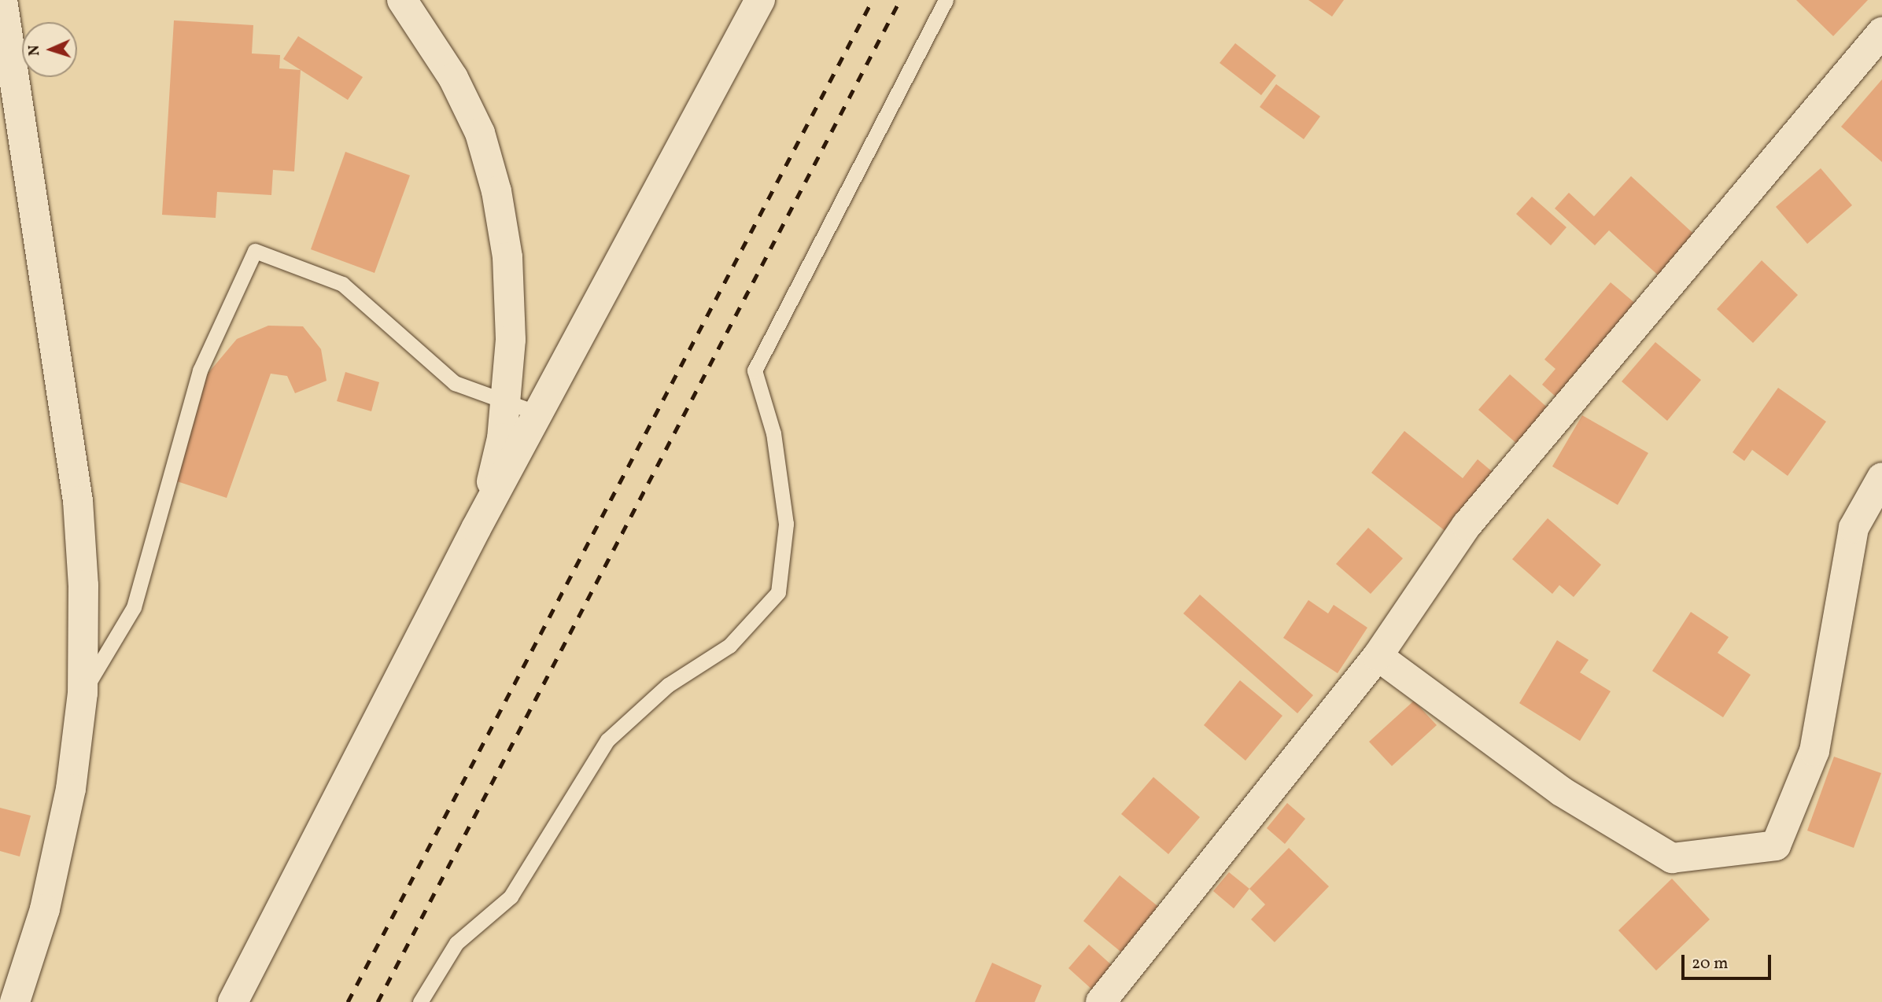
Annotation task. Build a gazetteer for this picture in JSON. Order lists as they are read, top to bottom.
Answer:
{
  "scale_bar": "20 m",
  "north": "left"
}
